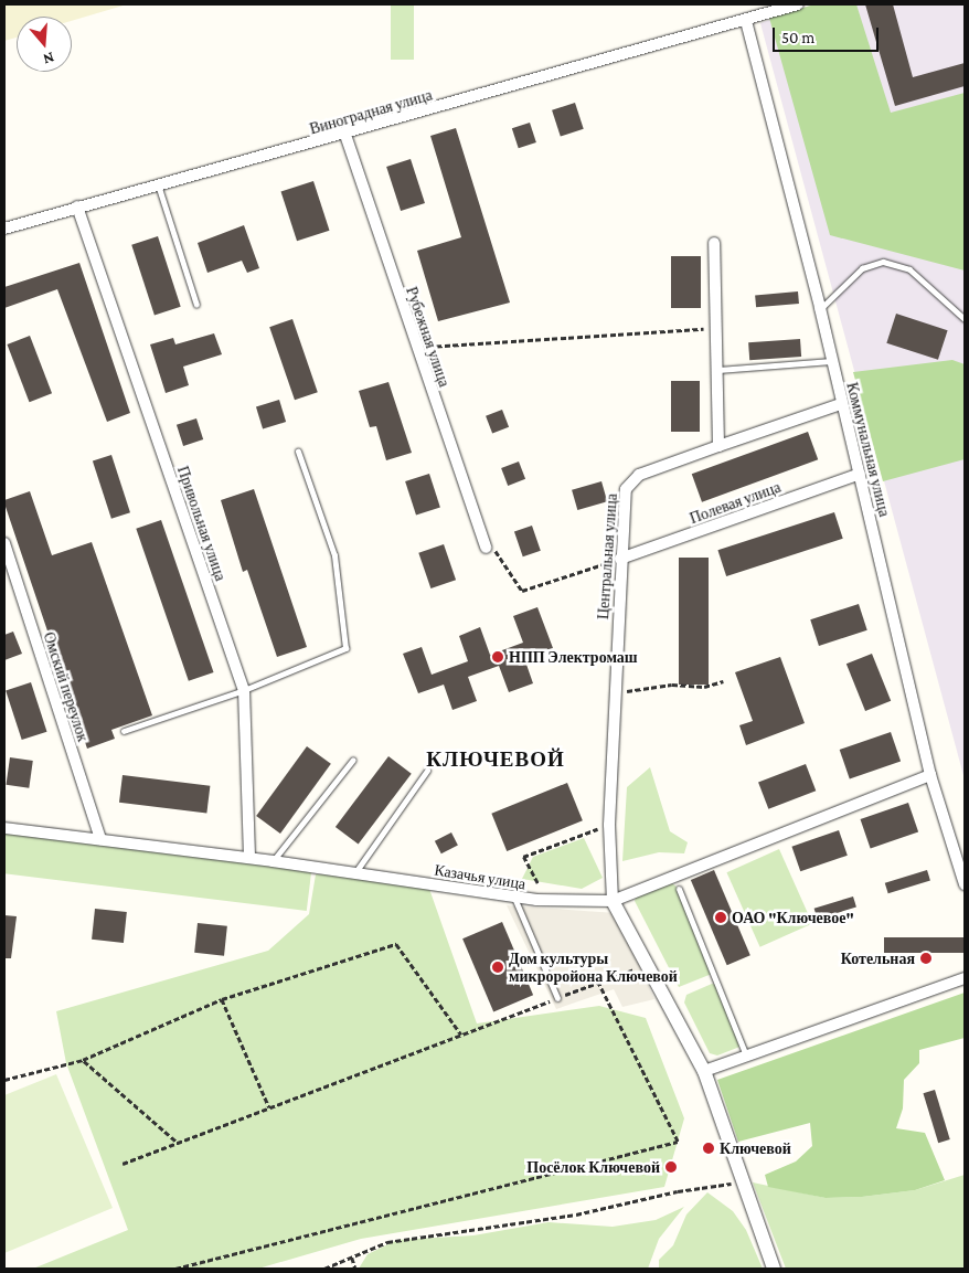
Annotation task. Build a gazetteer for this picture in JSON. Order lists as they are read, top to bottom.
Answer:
{
  "streets": {
    "street": [
      "Виноградная улица",
      "Рубежная улица",
      "Коммунальная улица",
      "Полевая улица",
      "Привольная улица",
      "Центральная улица",
      "Омский переулок",
      "Казачья улица"
    ]
  },
  "crossings": [
    ["Виноградная улица", "Рубежная улица"],
    ["Виноградная улица", "Коммунальная улица"],
    ["Виноградная улица", "Привольная улица"],
    ["Коммунальная улица", "Полевая улица"],
    ["Коммунальная улица", "Центральная улица"],
    ["Коммунальная улица", "Казачья улица"],
    ["Полевая улица", "Центральная улица"],
    ["Привольная улица", "Казачья улица"],
    ["Центральная улица", "Казачья улица"],
    ["Омский переулок", "Казачья улица"]
  ],
  "districts": ["КЛЮЧЕВОЙ"],
  "places": [
    "НПП Электромаш",
    "ОАО \"Ключевое\"",
    "Котельная",
    "Дом культуры микроройона Ключевой",
    "Ключевой",
    "Посёлок Ключевой"
  ],
  "scale_bar": "50 m",
  "north": "bottom"
}
